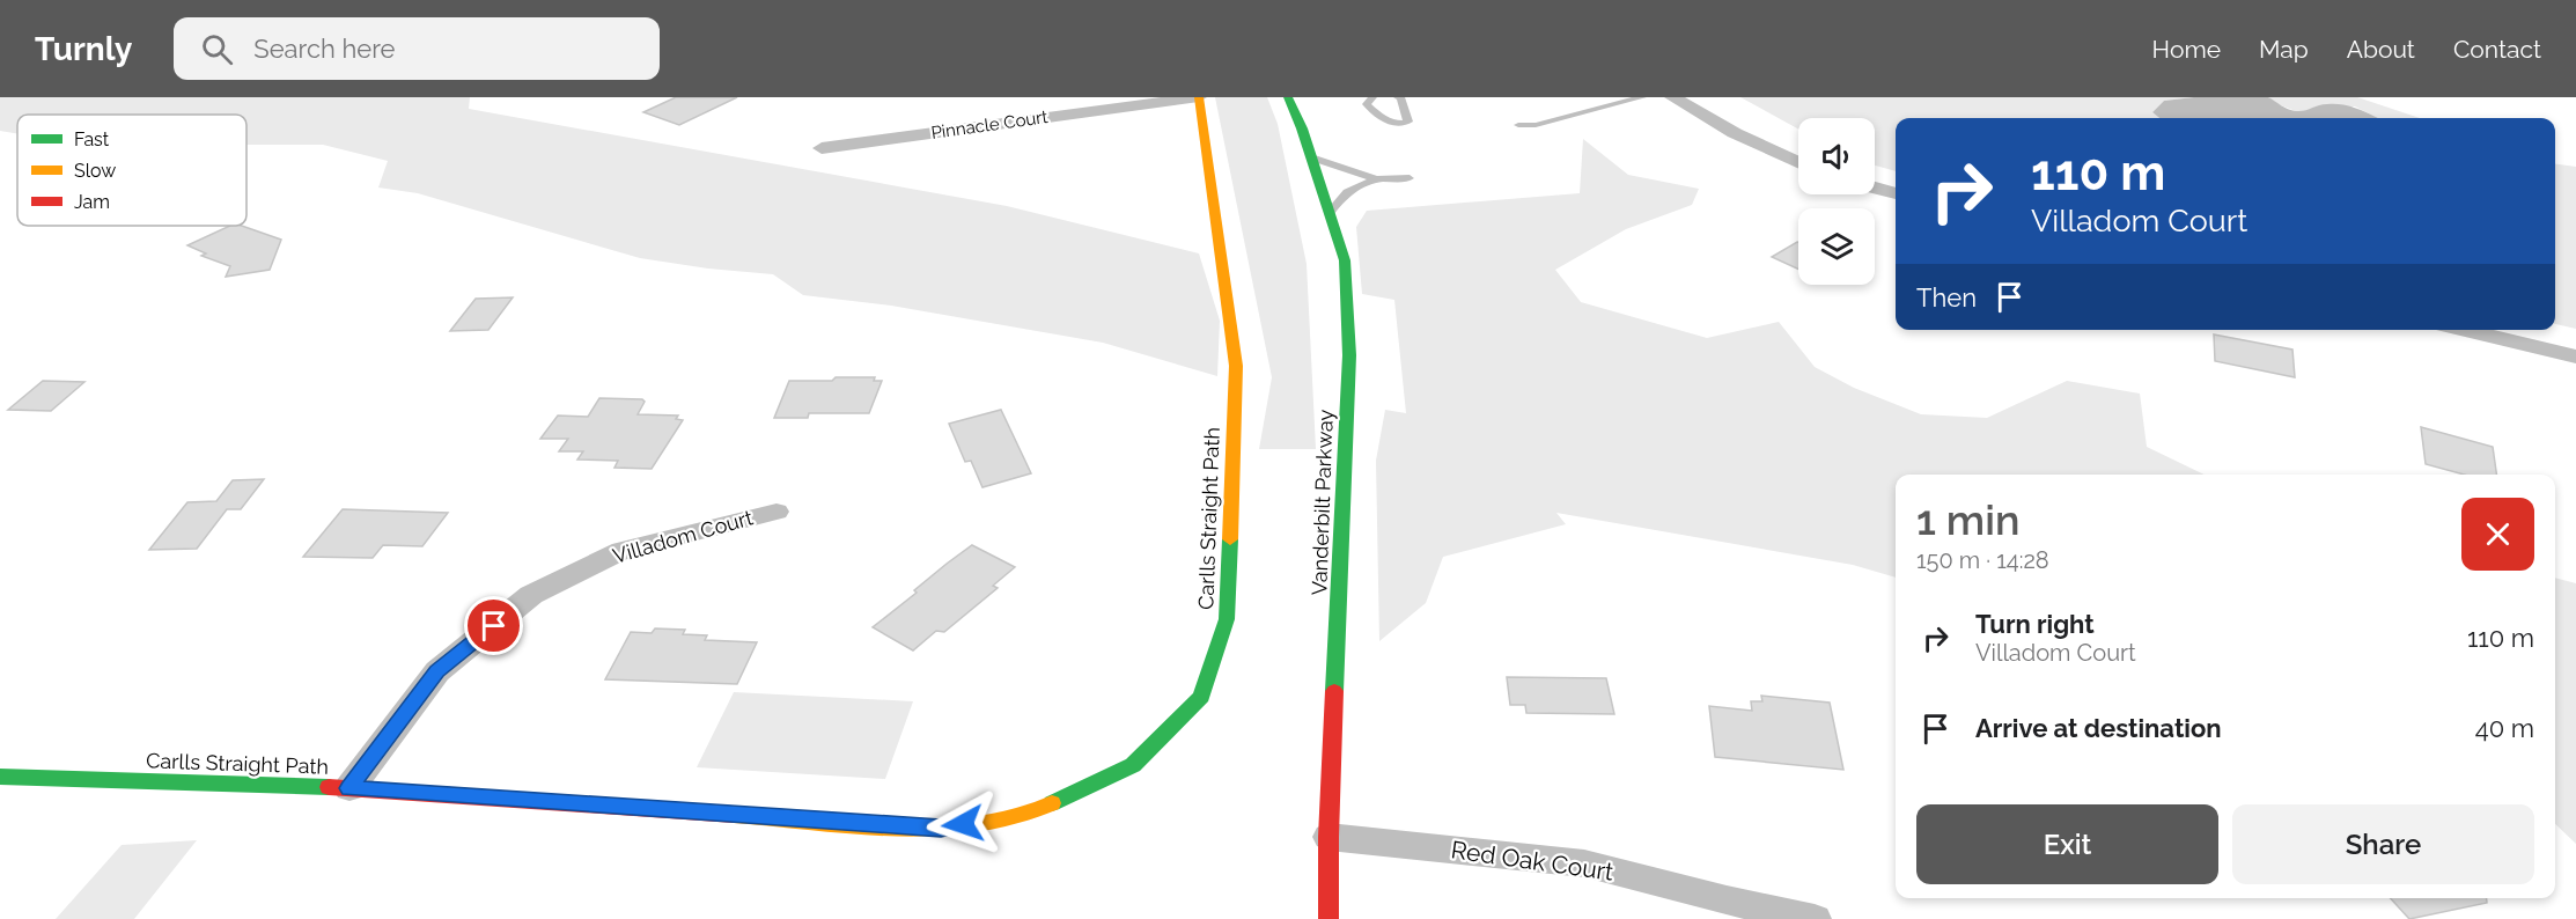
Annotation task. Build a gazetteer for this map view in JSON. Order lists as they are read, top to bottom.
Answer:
{
  "streets": {
    "street": [
      "Pinnacle Court",
      "Vanderbilt Parkway",
      "Carlls Straight Path",
      "Villadom Court",
      "Red Oak Court"
    ]
  },
  "crossings": [
    ["Pinnacle Court", "Carlls Straight Path"],
    ["Vanderbilt Parkway", "Red Oak Court"],
    ["Carlls Straight Path", "Villadom Court"]
  ],
  "legend": ["Fast", "Slow", "Jam"],
  "page": {
    "header": "Turnly",
    "search": "Search here",
    "nav": [
      "Home",
      "Map",
      "About",
      "Contact"
    ],
    "turn": ["110 m", "Villadom Court"],
    "then": "Then",
    "heading": ["1 min", "150 m · 14:28"],
    "list": [
      {
        "name": "Turn right",
        "note": "Villadom Court",
        "value": "110 m"
      },
      {
        "name": "Arrive at destination",
        "value": "40 m"
      }
    ],
    "buttons": ["Exit", "Share"]
  }
}
